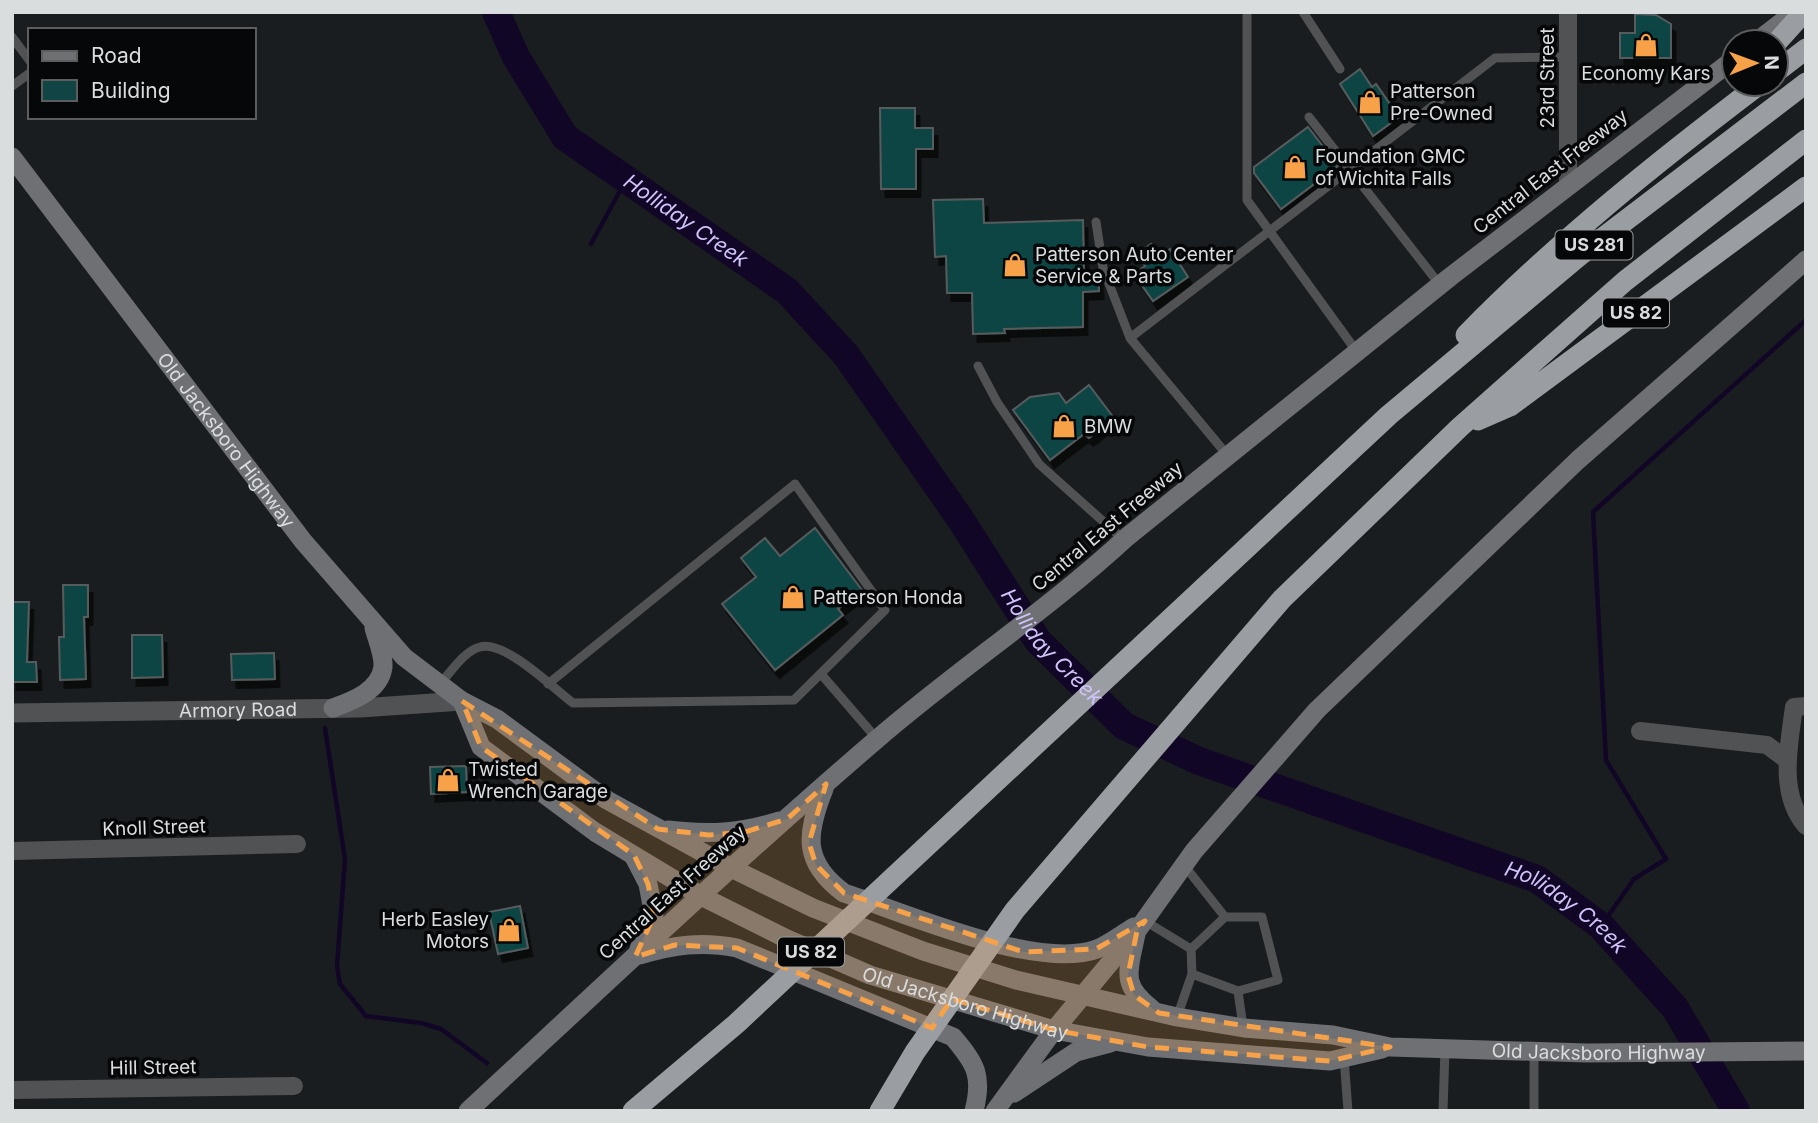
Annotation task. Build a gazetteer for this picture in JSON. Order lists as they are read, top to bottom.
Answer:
{
  "streets": {
    "highway": ["US 281", "US 82"],
    "main road": ["Central East Freeway", "Old Jacksboro Highway"],
    "street": [
      "23rd Street",
      "Armory Road",
      "Knoll Street",
      "Hill Street"
    ]
  },
  "crossings": [
    ["23rd Street", "Central East Freeway"],
    ["Central East Freeway", "Old Jacksboro Highway"],
    ["US 281", "US 82"],
    ["Old Jacksboro Highway", "Armory Road"]
  ],
  "water": ["Holliday Creek"],
  "places": {
    "shop": [
      "Economy Kars",
      "Patterson Pre-Owned",
      "Foundation GMC of Wichita Falls",
      "Patterson Auto Center Service & Parts",
      "BMW",
      "Patterson Honda",
      "Twisted Wrench Garage",
      "Herb Easley Motors"
    ]
  },
  "legend": ["Road", "Building"],
  "north": "right"
}
